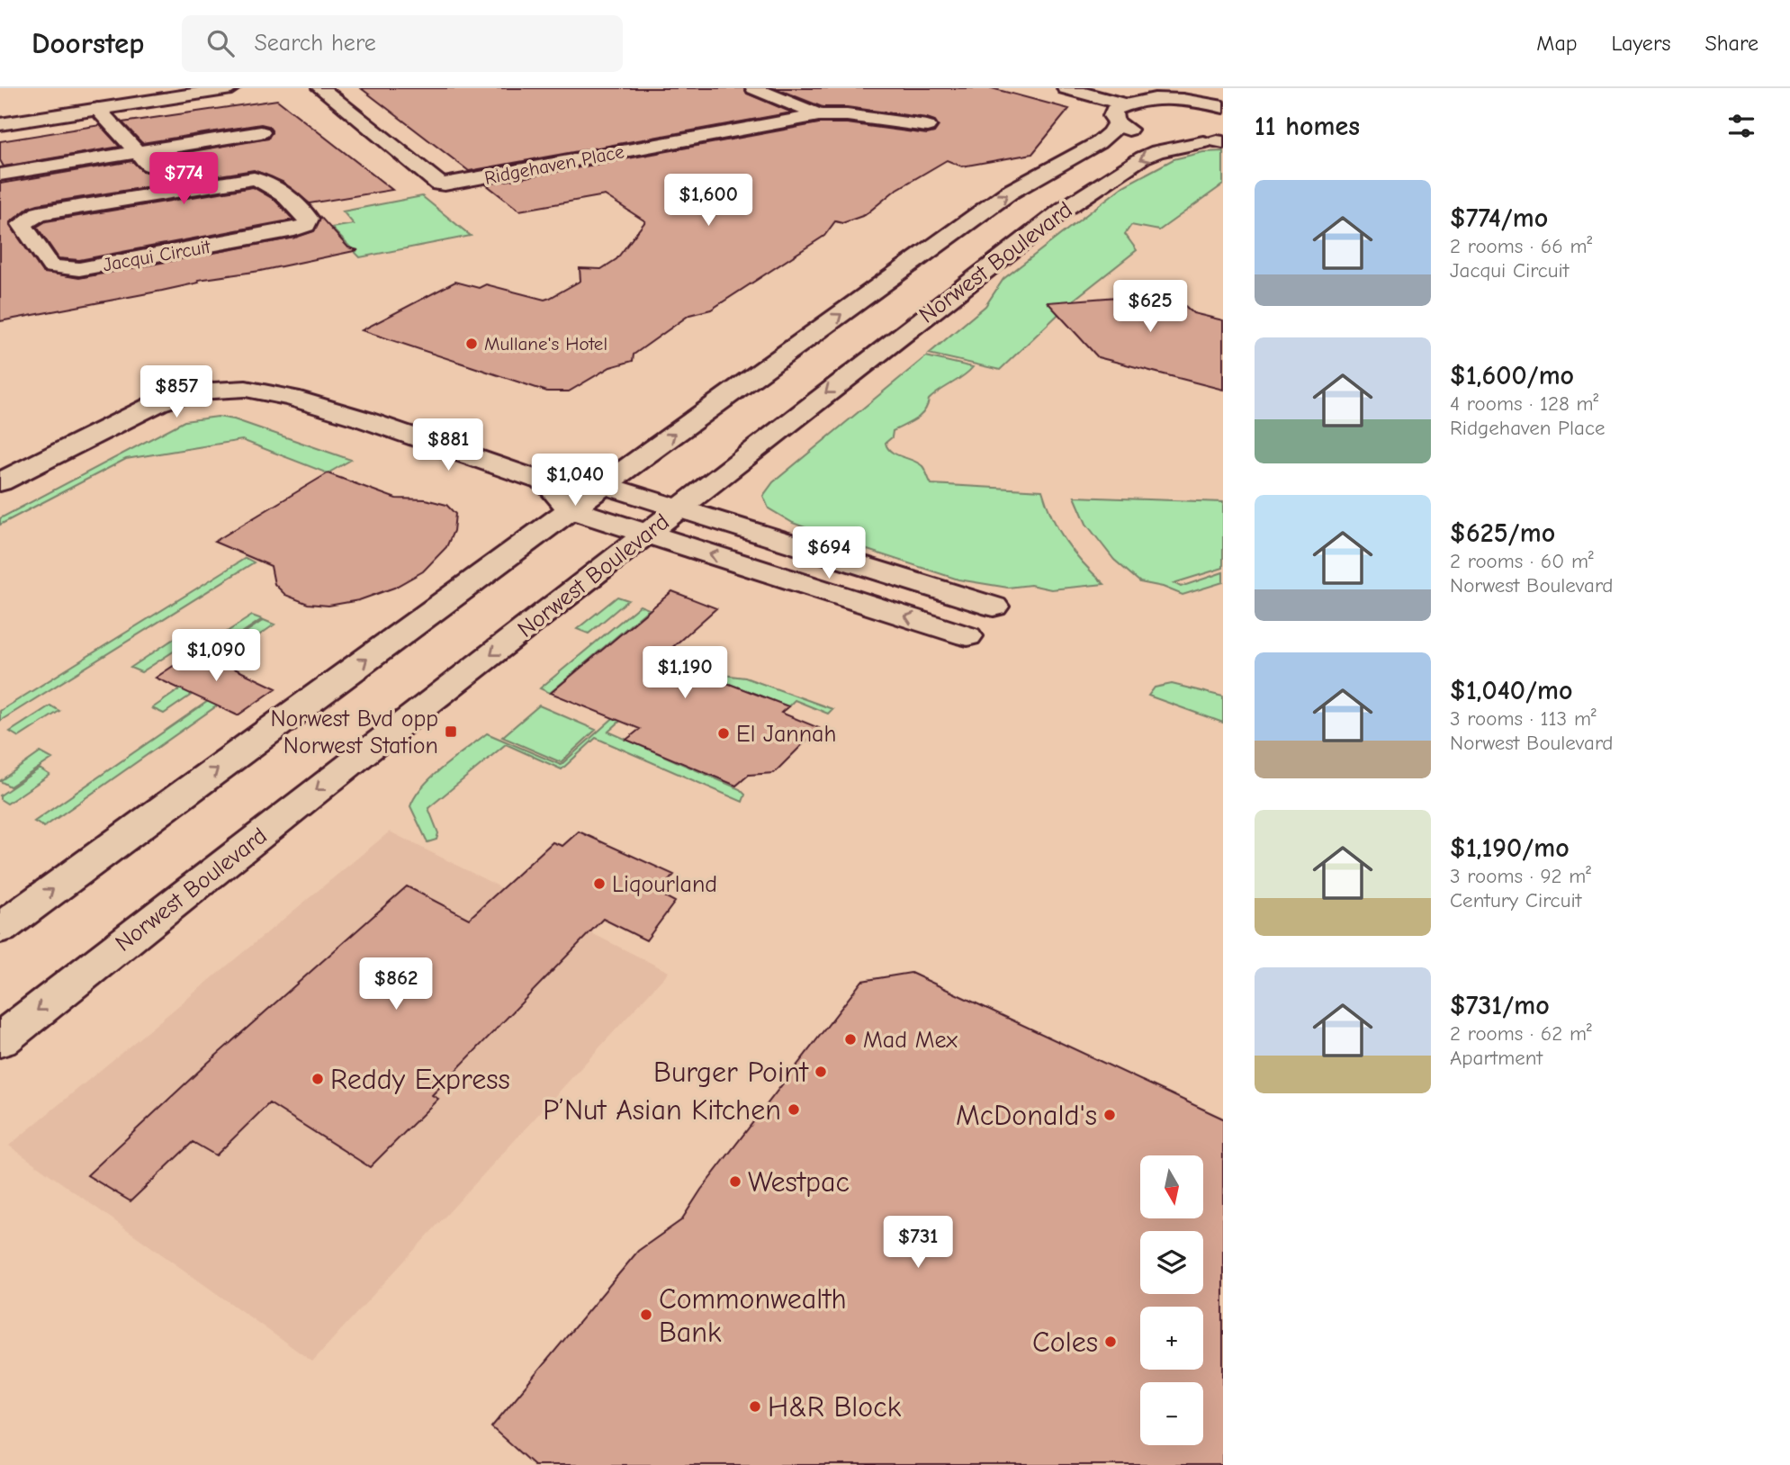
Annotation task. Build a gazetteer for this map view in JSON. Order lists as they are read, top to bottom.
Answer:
{
  "streets": {
    "street": ["Ridgehaven Place", "Jacqui Circuit", "Norwest Boulevard"]
  },
  "places": {
    "other": [
      "Mullane's Hotel",
      "El Jannah",
      "Liqourland",
      "Mad Mex",
      "Burger Point",
      "Reddy Express",
      "P’Nut Asian Kitchen",
      "McDonald's",
      "Westpac",
      "Commonwealth Bank",
      "Coles",
      "H&R Block"
    ],
    "transit": ["Norwest Bvd opp Norwest Station"]
  },
  "north": "bottom",
  "page": {
    "header": "Doorstep",
    "search": "Search here",
    "nav": ["Map", "Layers", "Share"],
    "heading": "11 homes",
    "price": [
      "$774",
      "$1,600",
      "$625",
      "$857",
      "$881",
      "$1,040",
      "$694",
      "$1,090",
      "$1,190",
      "$862",
      "$731"
    ],
    "list": [
      {
        "name": "$774/mo",
        "note": "2 rooms · 66 m² · Jacqui Circuit"
      },
      {
        "name": "$1,600/mo",
        "note": "4 rooms · 128 m² · Ridgehaven Place"
      },
      {
        "name": "$625/mo",
        "note": "2 rooms · 60 m² · Norwest Boulevard"
      },
      {
        "name": "$1,040/mo",
        "note": "3 rooms · 113 m² · Norwest Boulevard"
      },
      {
        "name": "$1,190/mo",
        "note": "3 rooms · 92 m² · Century Circuit"
      },
      {
        "name": "$731/mo",
        "note": "2 rooms · 62 m² · Apartment"
      }
    ],
    "map_buttons": ["+", "−"]
  }
}
